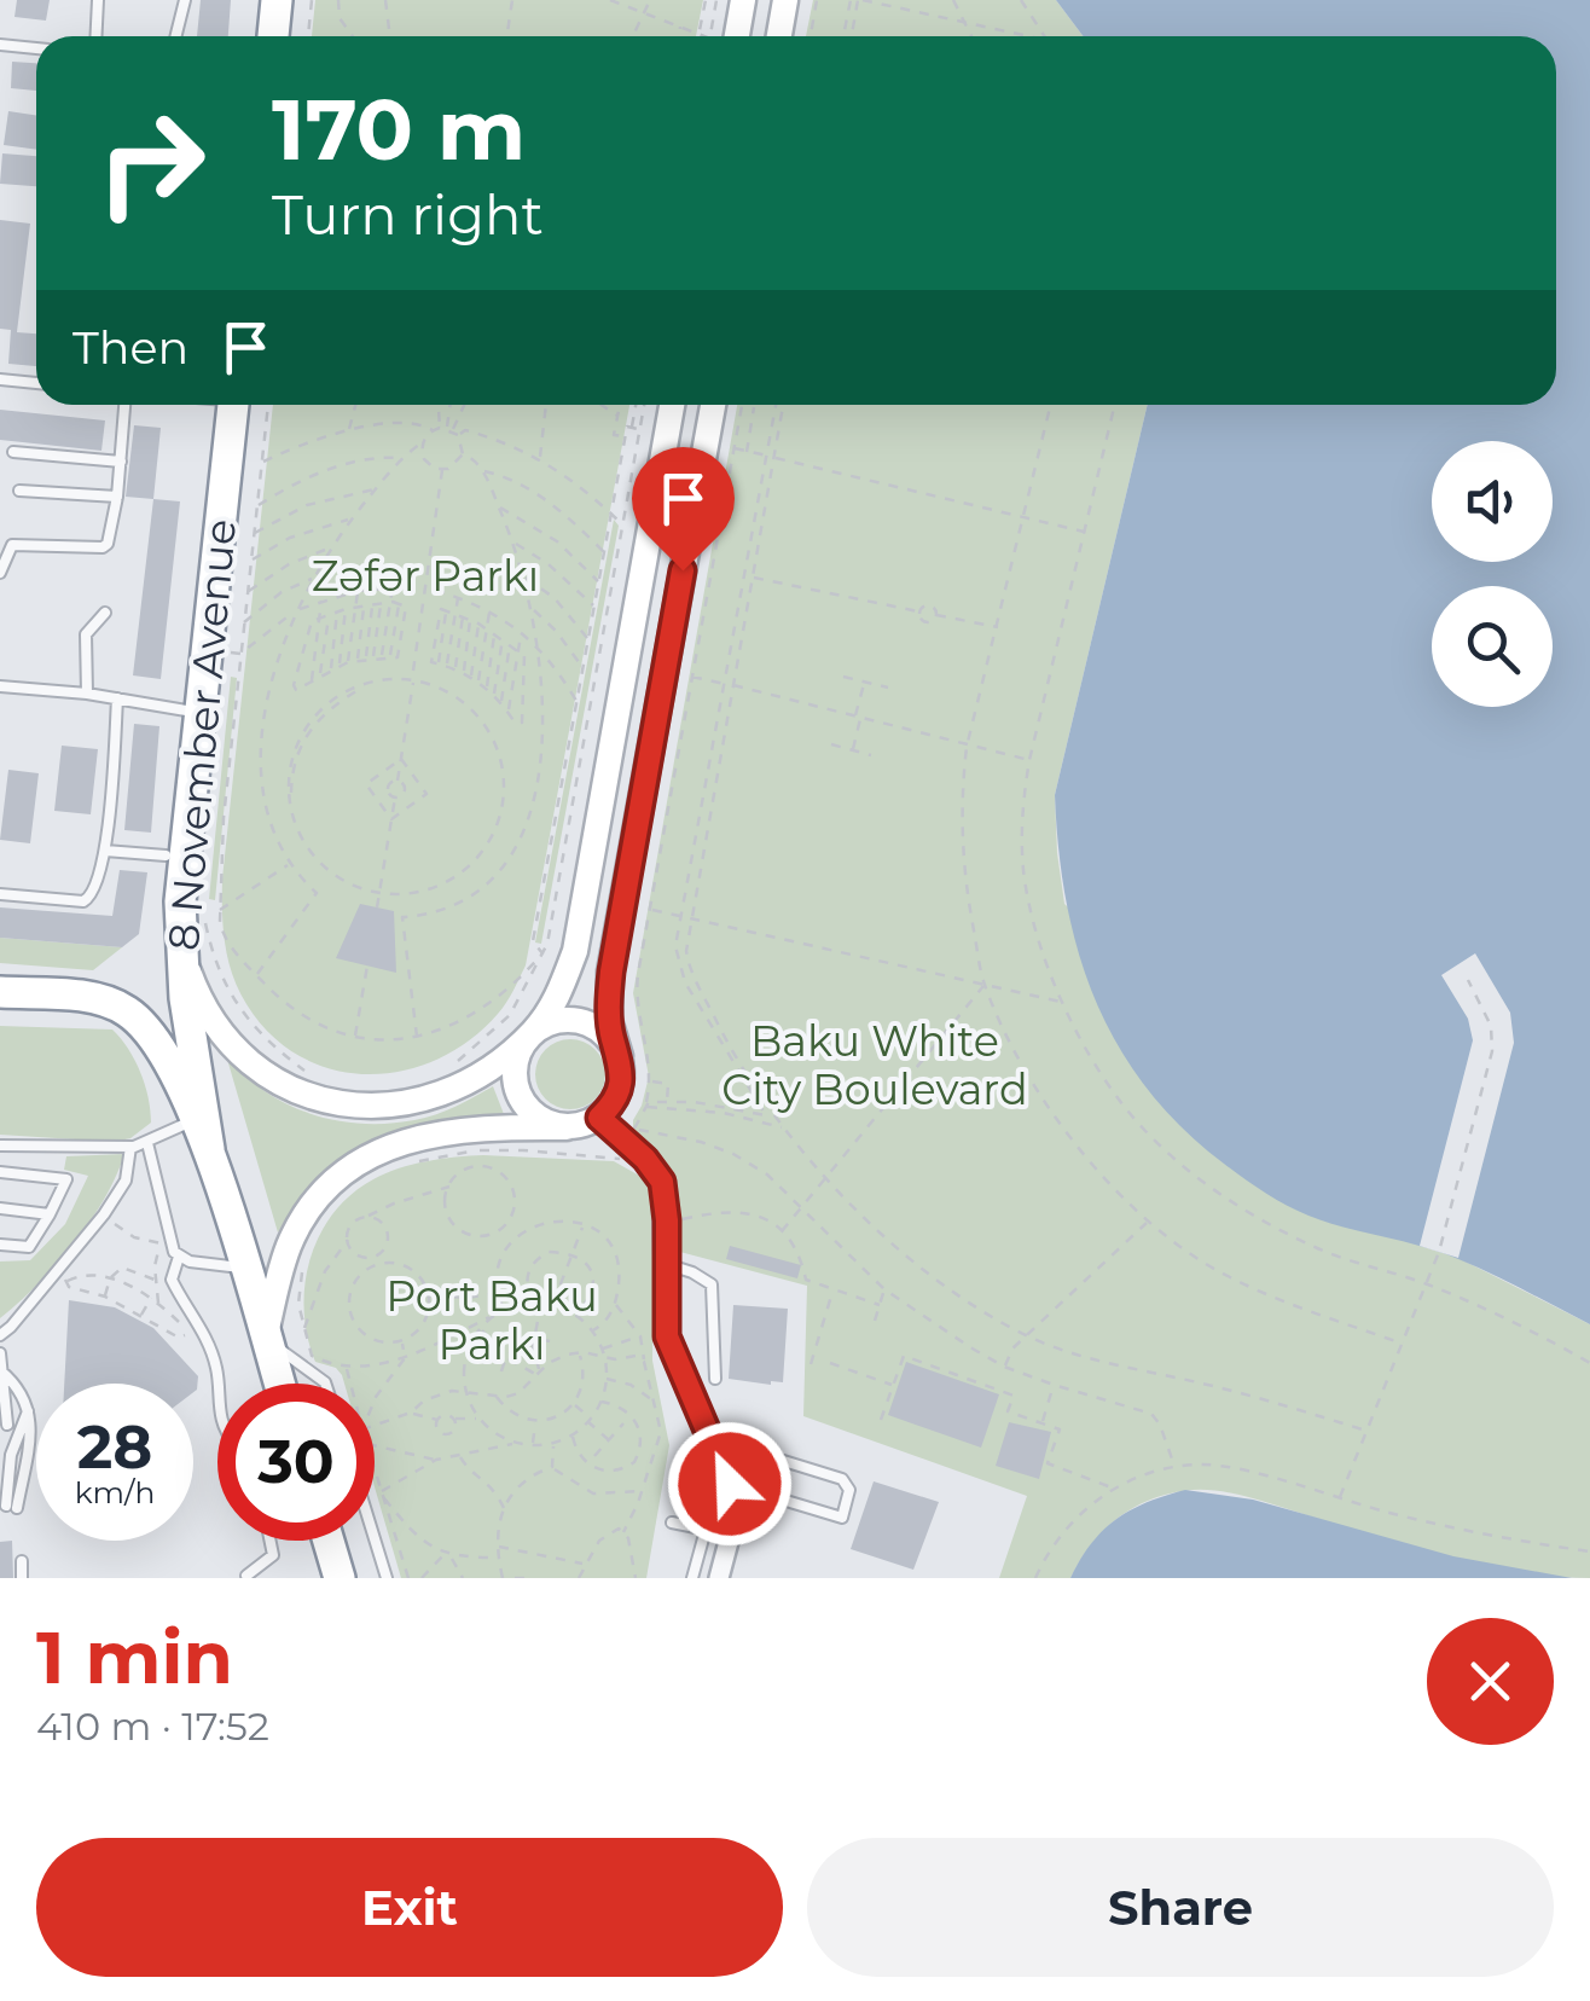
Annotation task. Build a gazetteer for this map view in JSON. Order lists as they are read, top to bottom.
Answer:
{
  "streets": {
    "highway": ["8 November Avenue"]
  },
  "parks": ["Zəfər Parkı", "Baku White City Boulevard", "Port Baku Parkı"],
  "page": {
    "turn": ["170 m", "Turn right"],
    "then": "Then",
    "speed": "28 km/h",
    "limit": "30",
    "heading": ["1 min", "410 m · 17:52"],
    "buttons": ["Exit", "Share"]
  }
}
